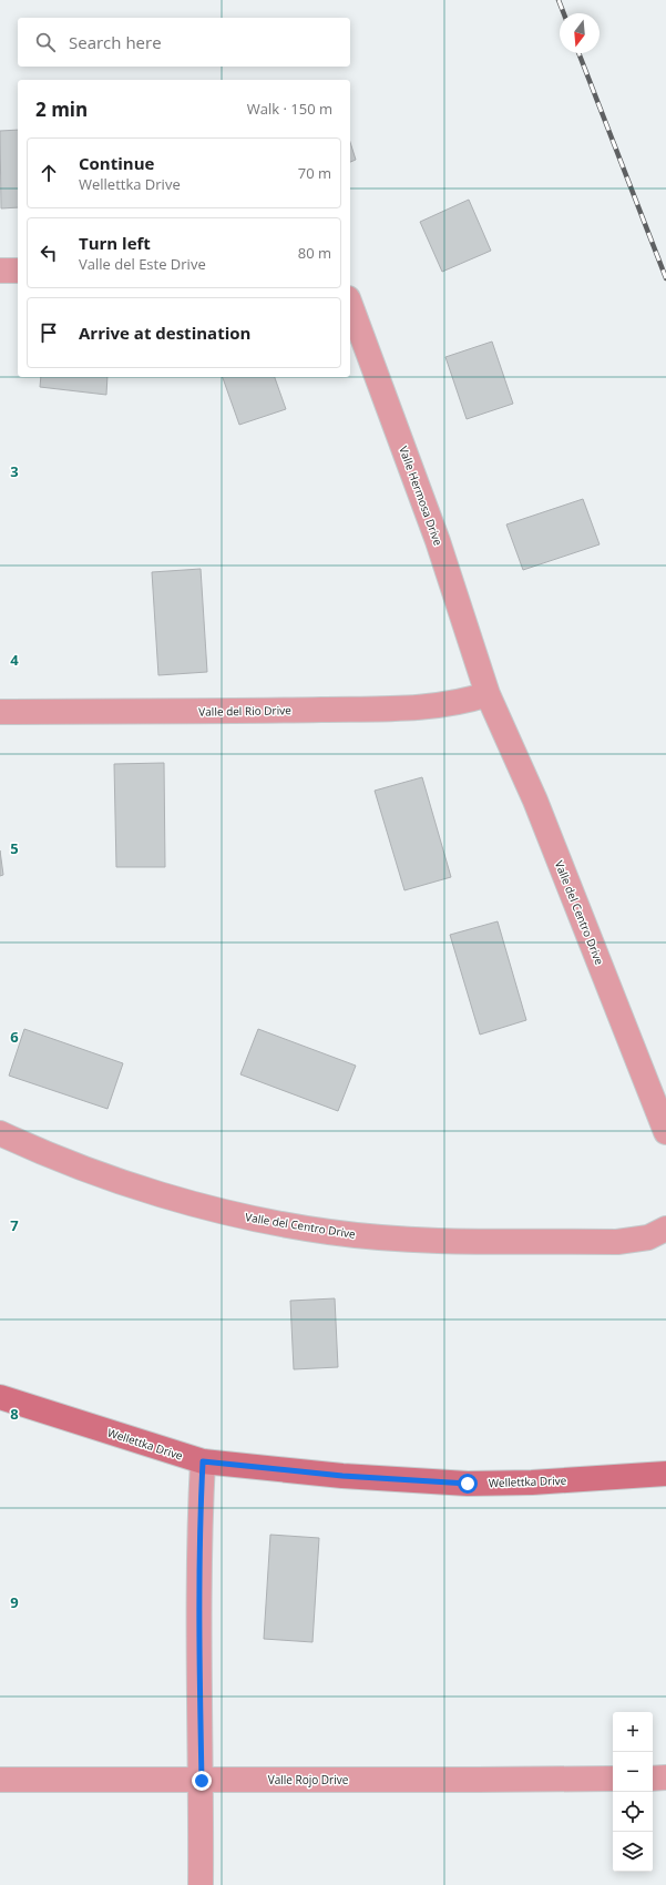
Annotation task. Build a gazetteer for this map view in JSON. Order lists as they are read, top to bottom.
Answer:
{
  "streets": {
    "street": [
      "Valle Hermosa Drive",
      "Valle del Rio Drive",
      "Valle del Centro Drive",
      "Wellettka Drive",
      "Valle Rojo Drive"
    ]
  },
  "crossings": [
    ["Valle Hermosa Drive", "Valle del Rio Drive"],
    ["Valle Hermosa Drive", "Valle del Centro Drive"],
    ["Valle del Rio Drive", "Valle del Centro Drive"]
  ],
  "north": "bottom",
  "page": {
    "search": "Search here",
    "heading": ["2 min", "Walk · 150 m"],
    "list": [
      ["Continue", "Wellettka Drive", "70 m"],
      ["Turn left", "Valle del Este Drive", "80 m"],
      "Arrive at destination"
    ],
    "map_buttons": ["+", "−"]
  },
  "grid": {
    "rows": [
      "3",
      "4",
      "5",
      "6",
      "7",
      "8",
      "9"
    ]
  }
}
